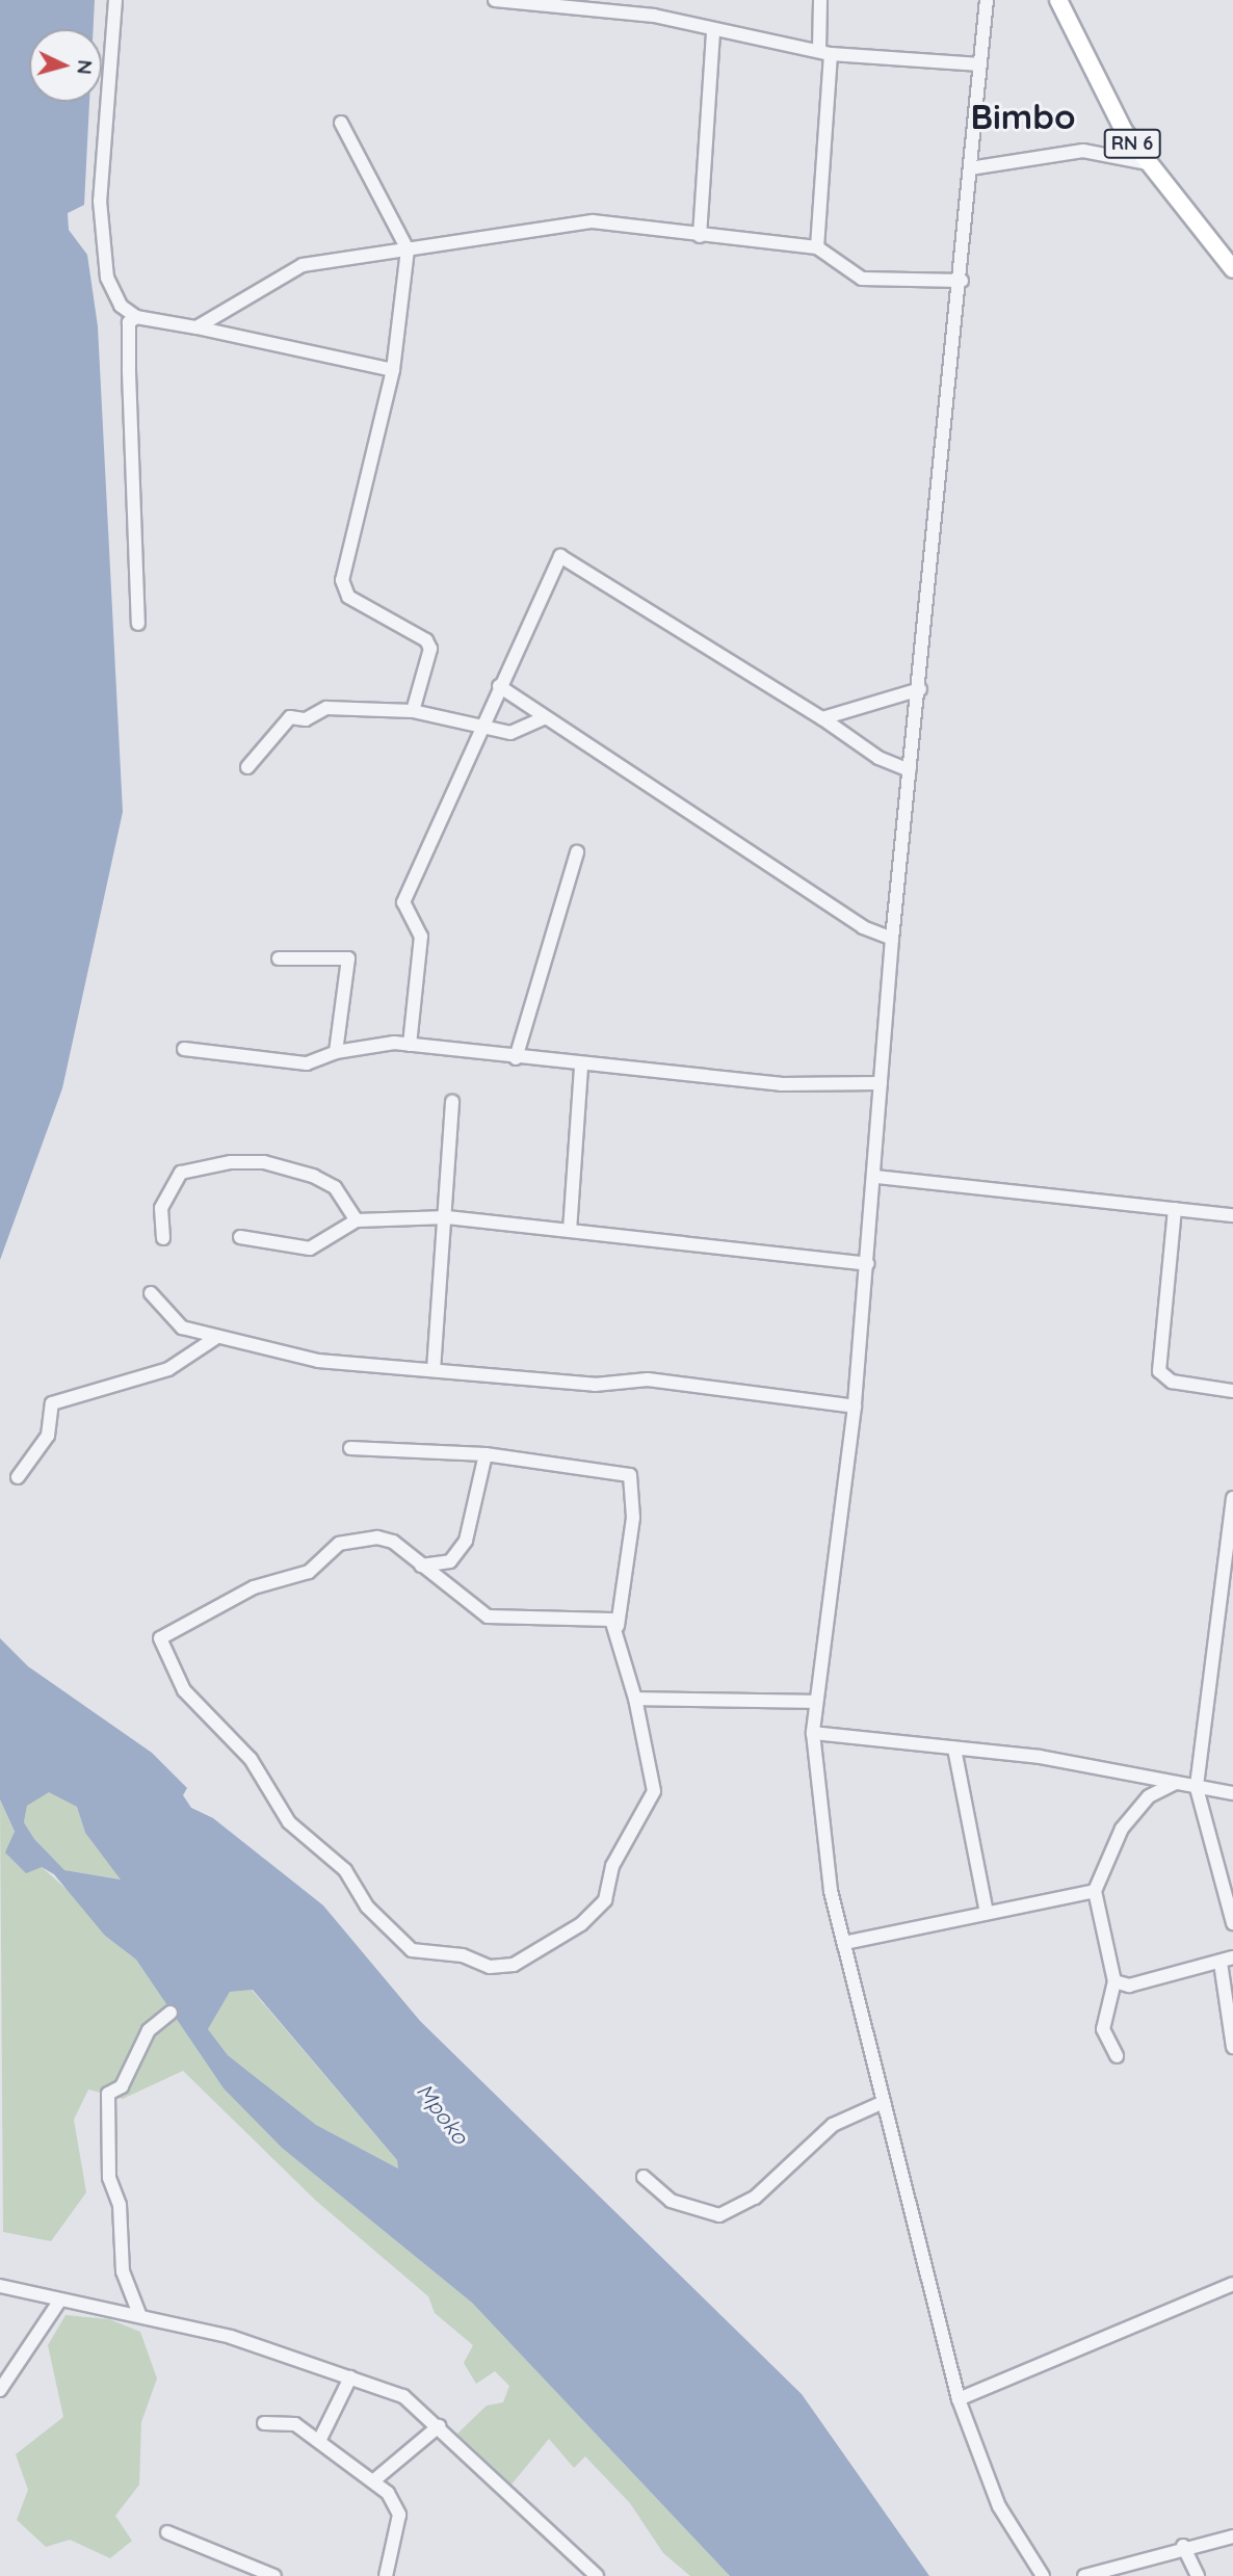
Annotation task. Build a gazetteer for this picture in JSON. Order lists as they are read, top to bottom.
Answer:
{
  "streets": {
    "main road": ["RN 6"]
  },
  "districts": ["Bimbo"],
  "water": ["Mpoko"],
  "north": "right"
}
